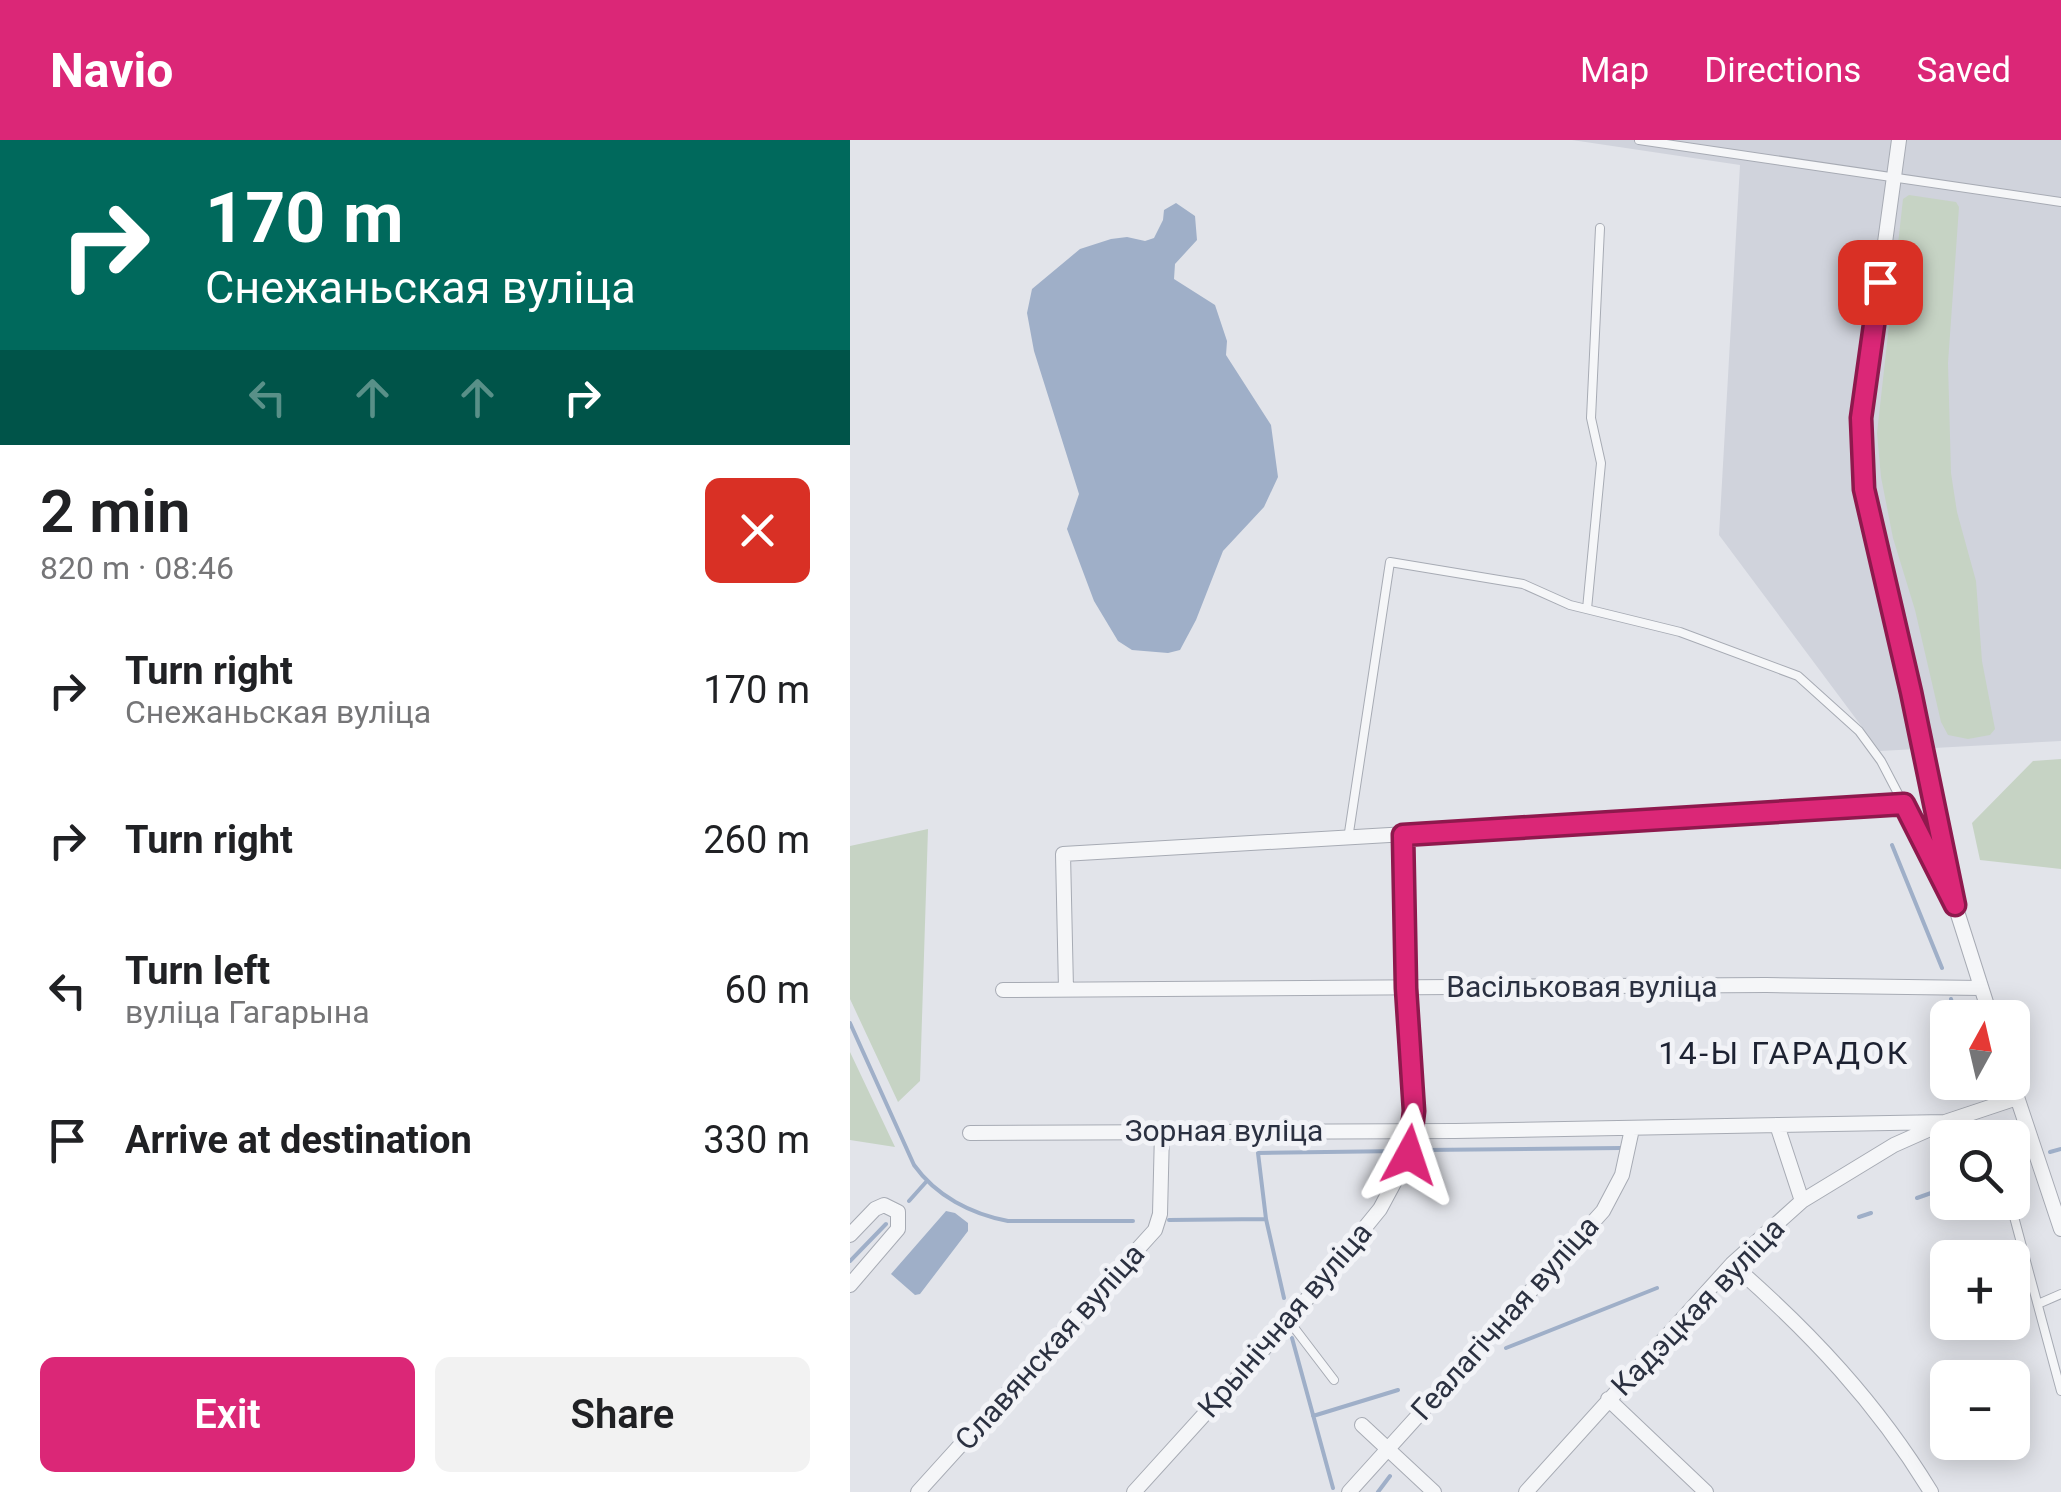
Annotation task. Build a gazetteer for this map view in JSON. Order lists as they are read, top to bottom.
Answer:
{
  "streets": {
    "street": [
      "Васільковая вуліца",
      "Зорная вуліца",
      "Кадэцкая вуліца",
      "Геалагічная вуліца",
      "Крынічная вуліца",
      "Славянская вуліца"
    ]
  },
  "crossings": [
    ["Васільковая вуліца", "Крынічная вуліца"],
    ["Зорная вуліца", "Геалагічная вуліца"],
    ["Зорная вуліца", "Крынічная вуліца"],
    ["Зорная вуліца", "Славянская вуліца"]
  ],
  "districts": ["14-Ы ГАРАДОК"],
  "north": "top",
  "page": {
    "header": "Navio",
    "nav": ["Map", "Directions", "Saved"],
    "turn": ["170 m", "Снежаньская вуліца"],
    "heading": ["2 min", "820 m · 08:46"],
    "list": [
      {
        "name": "Turn right",
        "note": "Снежаньская вуліца",
        "value": "170 m"
      },
      {
        "name": "Turn right",
        "value": "260 m"
      },
      {
        "name": "Turn left",
        "note": "вуліца Гагарына",
        "value": "60 m"
      },
      {
        "name": "Arrive at destination",
        "value": "330 m"
      }
    ],
    "map_buttons": ["+", "−"],
    "buttons": ["Exit", "Share"]
  }
}
